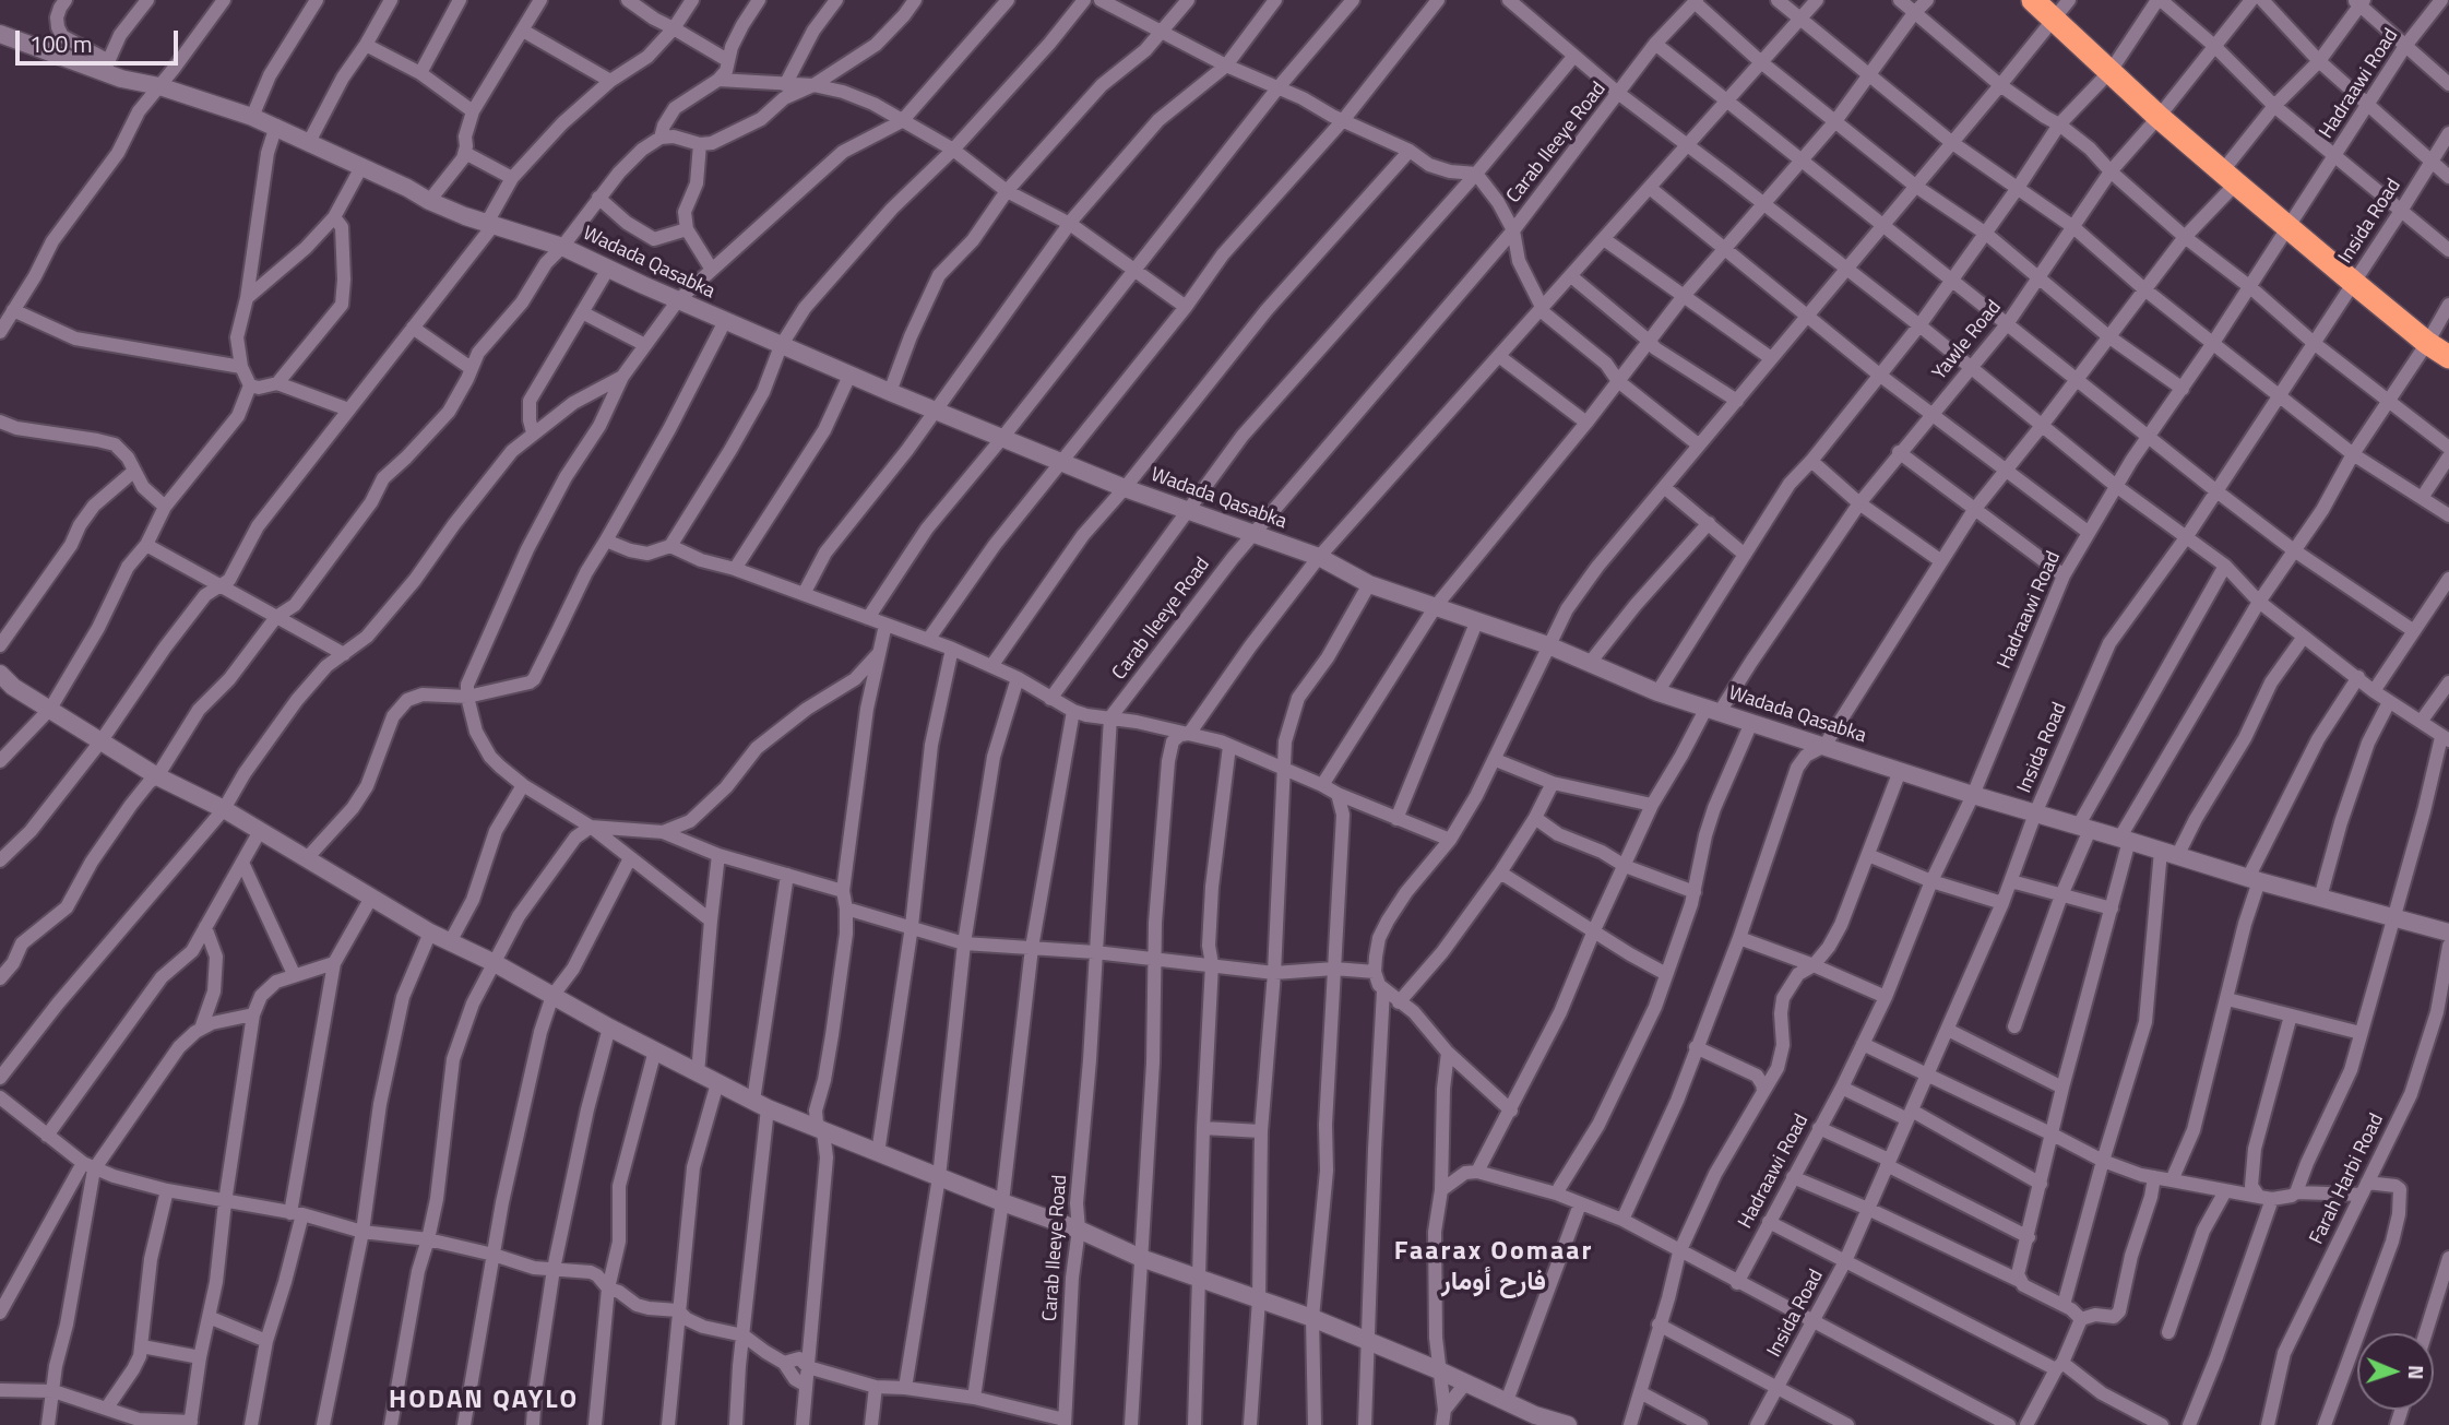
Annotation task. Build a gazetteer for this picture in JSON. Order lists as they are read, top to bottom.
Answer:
{
  "streets": {
    "street": [
      "Hadraawi Road",
      "Carab Ileeye Road",
      "Insida Road",
      "Wadada Qasabka",
      "Yawle Road",
      "Farah Harbi Road"
    ]
  },
  "crossings": [
    ["Hadraawi Road", "Wadada Qasabka"],
    ["Carab Ileeye Road", "Wadada Qasabka"],
    ["Insida Road", "Wadada Qasabka"],
    ["Wadada Qasabka", "Yawle Road"]
  ],
  "districts": ["Faarax Oomaar فارح أومار", "HODAN QAYLO"],
  "scale_bar": "100 m",
  "north": "right"
}
